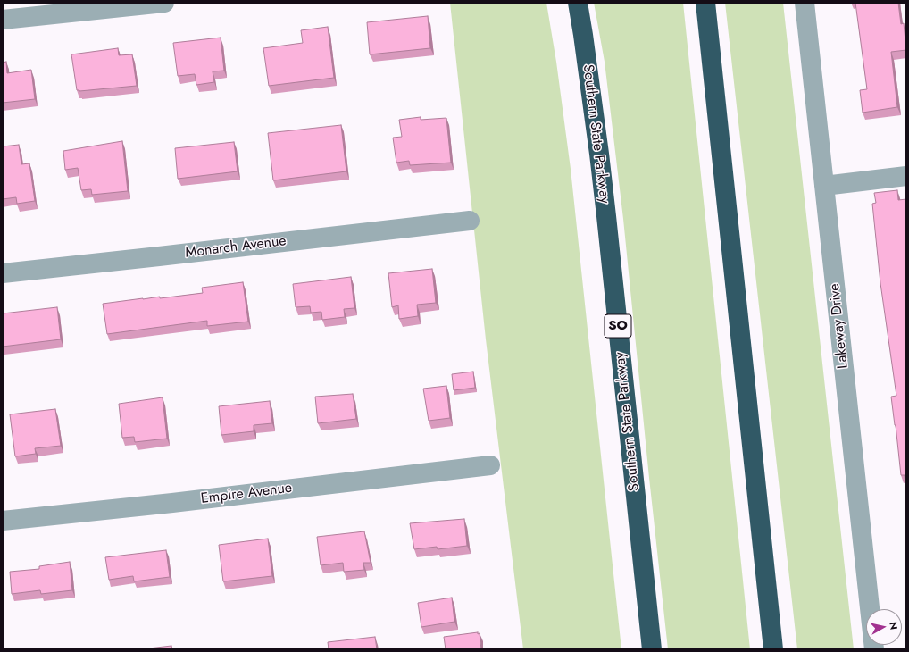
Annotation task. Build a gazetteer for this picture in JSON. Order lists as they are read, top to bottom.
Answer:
{
  "streets": {
    "highway": ["Southern State Parkway", "SO"],
    "street": ["Monarch Avenue", "Lakeway Drive", "Empire Avenue"]
  },
  "north": "right"
}
